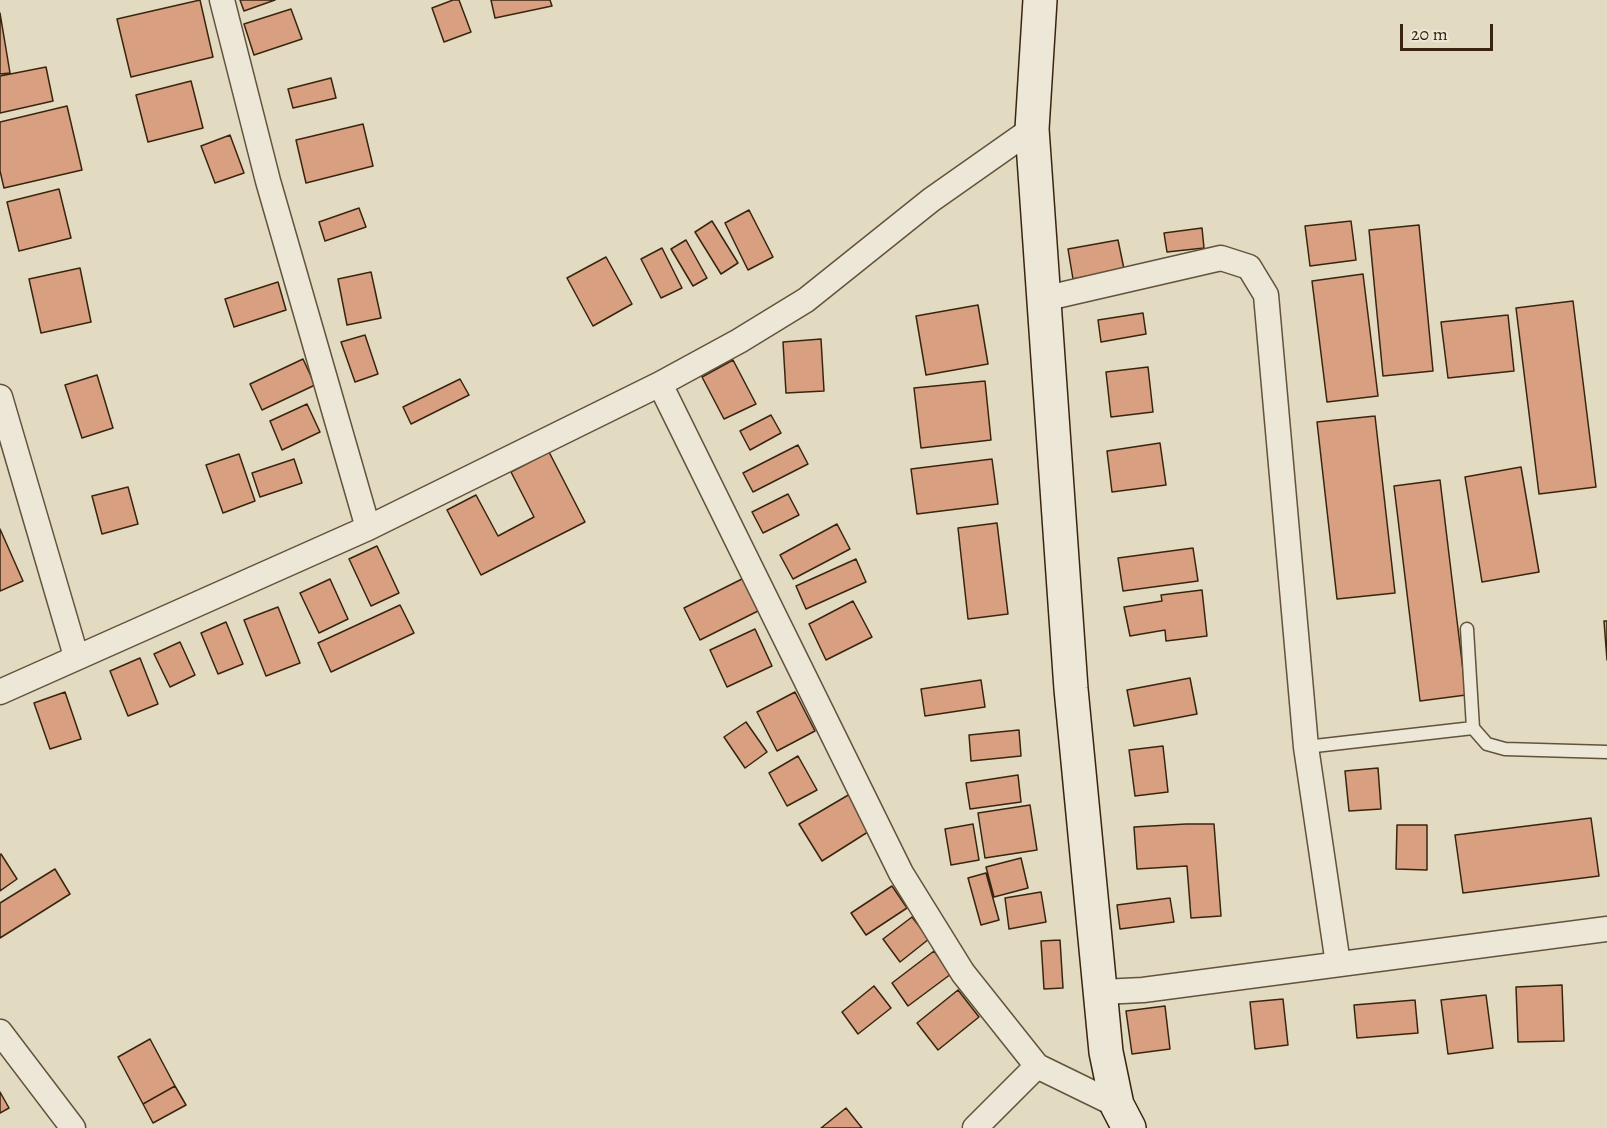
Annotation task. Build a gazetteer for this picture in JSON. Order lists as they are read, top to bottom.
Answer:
{
  "scale_bar": "20 m"
}
